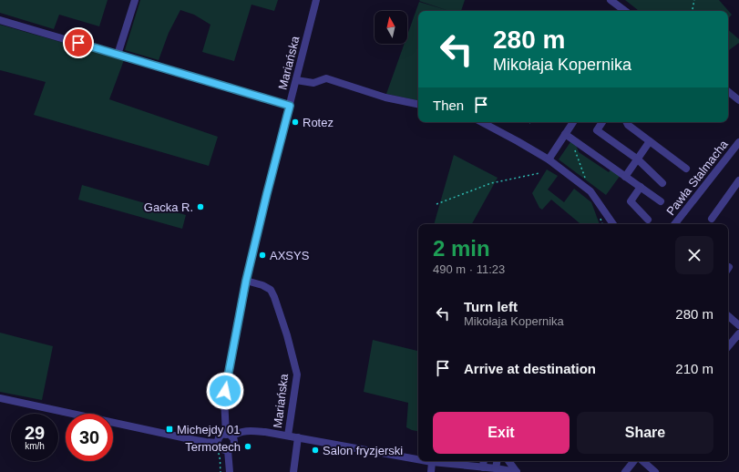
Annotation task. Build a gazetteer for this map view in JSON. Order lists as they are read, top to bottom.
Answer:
{
  "streets": {
    "street": ["Mariańska", "Pawła Stalmacha"]
  },
  "places": {
    "other": [
      "Rotez",
      "Gacka R.",
      "AXSYS",
      "Termotech",
      "Salon fryzjerski"
    ],
    "transit": ["Michejdy 01"]
  },
  "north": "top",
  "page": {
    "turn": ["280 m", "Mikołaja Kopernika"],
    "then": "Then",
    "heading": ["2 min", "490 m · 11:23"],
    "list": [
      {
        "name": "Turn left",
        "note": "Mikołaja Kopernika",
        "value": "280 m"
      },
      {
        "name": "Arrive at destination",
        "value": "210 m"
      }
    ],
    "buttons": ["Exit", "Share"],
    "speed": "29 km/h",
    "limit": "30"
  }
}
